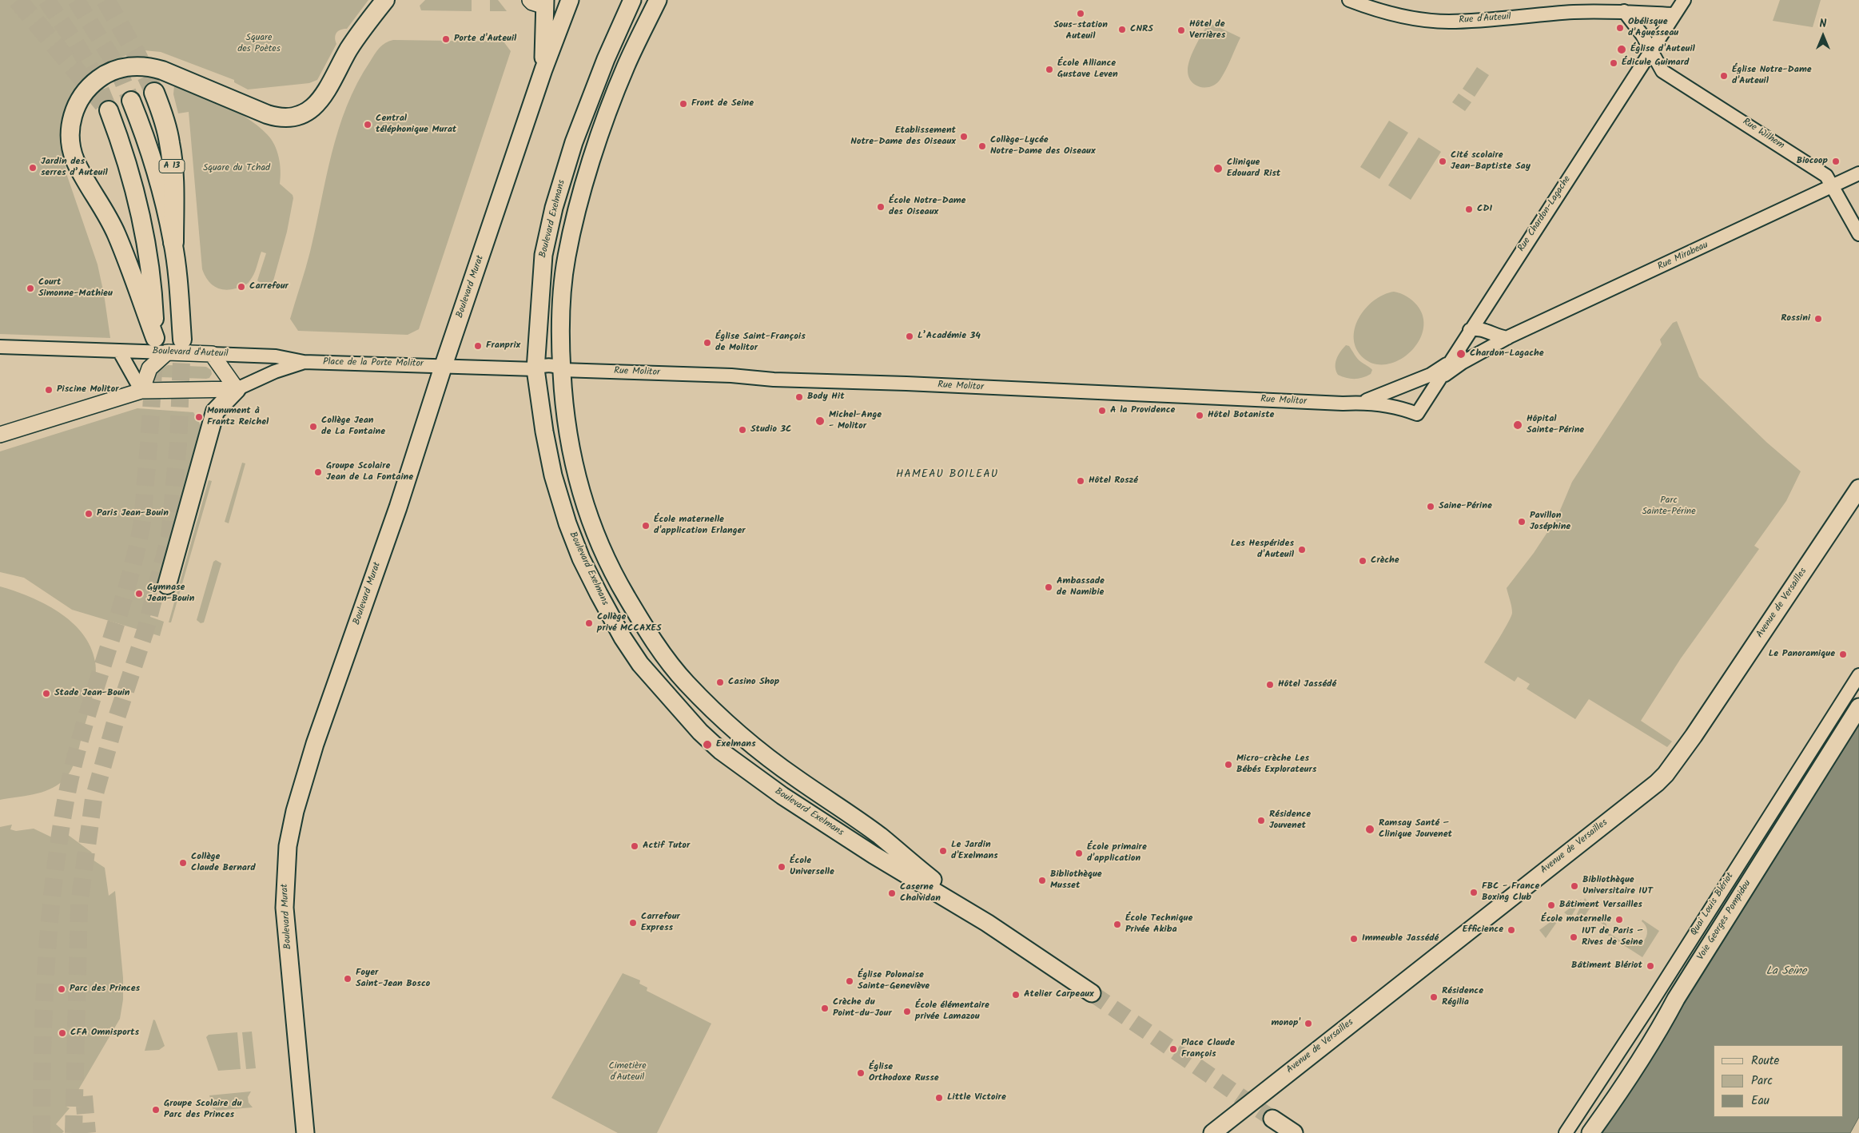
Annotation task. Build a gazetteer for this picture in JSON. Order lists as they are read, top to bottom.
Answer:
{
  "streets": {
    "highway": ["A 13"],
    "main road": [
      "Boulevard Exelmans",
      "Boulevard Murat",
      "Boulevard d'Auteuil",
      "Avenue de Versailles",
      "Voie Georges Pompidou"
    ],
    "street": [
      "Rue d'Auteuil",
      "Rue Wilhem",
      "Rue Chardon-Lagache",
      "Rue Mirabeau",
      "Place de la Porte Molitor",
      "Rue Molitor",
      "Quai Louis Blériot"
    ]
  },
  "crossings": [
    ["Rue d'Auteuil", "Rue Chardon-Lagache"],
    ["Rue Wilhem", "Rue Chardon-Lagache"],
    ["Rue Wilhem", "Rue Mirabeau"],
    ["Rue Chardon-Lagache", "Rue Mirabeau"],
    ["Rue Chardon-Lagache", "Rue Molitor"],
    ["Boulevard Exelmans", "Rue Molitor"],
    ["Boulevard Murat", "Place de la Porte Molitor"],
    ["Boulevard Murat", "Rue Molitor"],
    ["Boulevard d'Auteuil", "Place de la Porte Molitor"],
    ["Place de la Porte Molitor", "Rue Molitor"]
  ],
  "districts": ["HAMEAU BOILEAU"],
  "water": ["La Seine"],
  "parks": [
    "Square des Poètes",
    "Square du Tchad",
    "Parc Sainte-Périne",
    "Cimetière d'Auteuil"
  ],
  "places": [
    "Sous-station Auteuil",
    "Obélisque d'Aguesseau",
    "CNRS",
    "Hôtel de Verrières",
    "Porte d'Auteuil",
    "Église d'Auteuil",
    "Édicule Guimard",
    "École Alliance Gustave Leven",
    "Église Notre-Dame d'Auteuil",
    "Front de Seine",
    "Central téléphonique Murat",
    "Etablissement Notre-Dame des Oiseaux",
    "Collège-Lycée Notre-Dame des Oiseaux",
    "Cité scolaire Jean-Baptiste Say",
    "Biocoop",
    "Jardin des serres d’Auteuil",
    "Clinique Edouard Rist",
    "École Notre-Dame des Oiseaux",
    "CDI",
    "Carrefour",
    "Court Simonne-Mathieu",
    "Rossini",
    "L’Académie 34",
    "Église Saint-François de Molitor",
    "Franprix",
    "Chardon-Lagache",
    "Piscine Molitor",
    "Body Hit",
    "A la Providence",
    "Hôtel Botaniste",
    "Monument à Frantz Reichel",
    "Michel-Ange - Molitor",
    "Hôpital Sainte-Périne",
    "Collège Jean de La Fontaine",
    "Studio 3C",
    "Groupe Scolaire Jean de La Fontaine",
    "Hôtel Roszé",
    "Saine-Périne",
    "Paris Jean-Bouin",
    "Pavillon Joséphine",
    "École maternelle d'application Erlanger",
    "Les Hespérides d'Auteuil",
    "Crèche",
    "Ambassade de Namibie",
    "Gymnase Jean-Bouin",
    "Collège privé MCCAXES",
    "Le Panoramique",
    "Casino Shop",
    "Hôtel Jassédé",
    "Stade Jean-Bouin",
    "Exelmans",
    "Micro-crèche Les Bébés Explorateurs",
    "Résidence Jouvenet",
    "Ramsay Santé – Clinique Jouvenet",
    "Actif Tutor",
    "Le Jardin d'Exelmans",
    "École primaire d'application",
    "Collège Claude Bernard",
    "École Universelle",
    "Bibliothèque Musset",
    "Bibliothèque Universitaire IUT",
    "FBC - France Boxing Club",
    "Caserne Chalvidan",
    "Bâtiment Versailles",
    "École maternelle",
    "Carrefour Express",
    "École Technique Privée Akiba",
    "Efficience",
    "IUT de Paris – Rives de Seine",
    "Immeuble Jassédé",
    "Bâtiment Blériot",
    "Foyer Saint-Jean Bosco",
    "Église Polonaise Sainte-Geneviève",
    "Parc des Princes",
    "Atelier Carpeaux",
    "Résidence Régilia",
    "Crèche du Point-du-Jour",
    "École élémentaire privée Lamazou",
    "monop'",
    "CFA Omnisports",
    "Place Claude François",
    "Église Orthodoxe Russe",
    "Little Victoire",
    "Groupe Scolaire du Parc des Princes"
  ],
  "legend": ["Route", "Parc", "Eau"],
  "north": "top"
}
